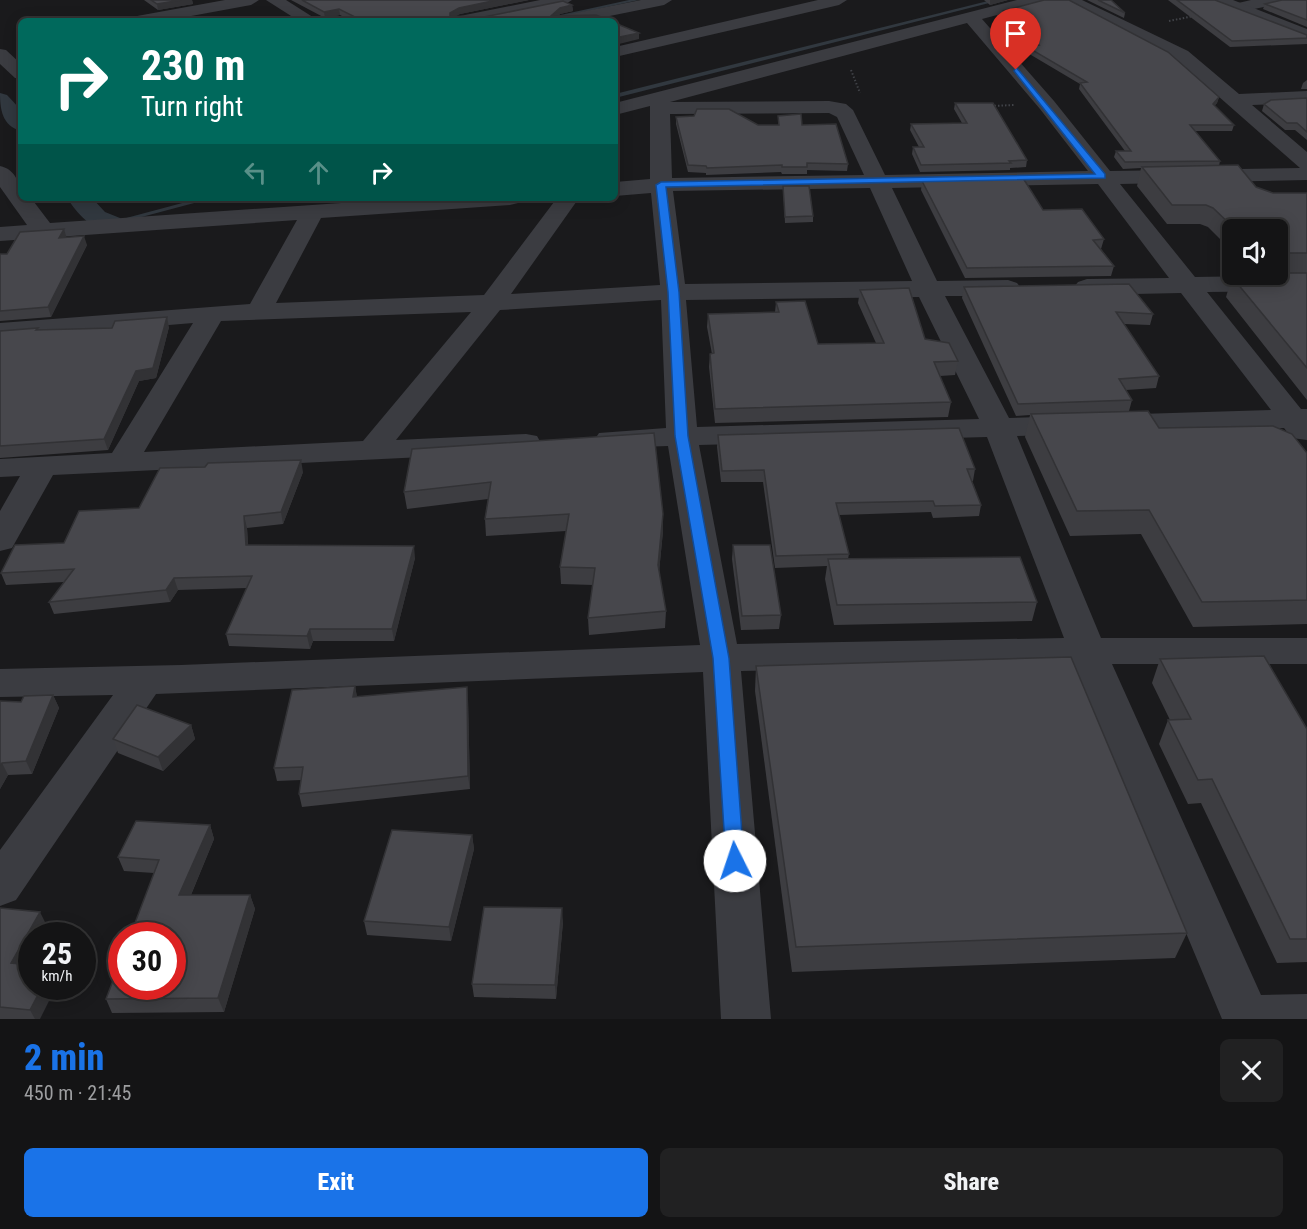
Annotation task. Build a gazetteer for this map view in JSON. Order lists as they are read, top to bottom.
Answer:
{
  "page": {
    "turn": ["230 m", "Turn right"],
    "speed": "25 km/h",
    "limit": "30",
    "heading": ["2 min", "450 m · 21:45"],
    "buttons": ["Exit", "Share"]
  }
}
